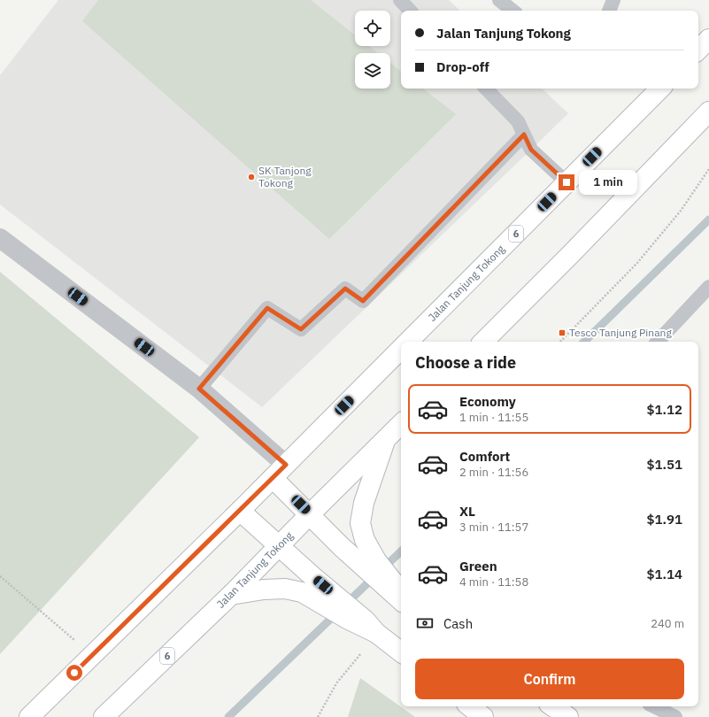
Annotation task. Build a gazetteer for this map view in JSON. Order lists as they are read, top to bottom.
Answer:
{
  "streets": {
    "main road": ["6", "Jalan Tanjung Tokong"]
  },
  "places": {
    "other": ["SK Tanjong Tokong"],
    "transit": ["Tesco Tanjung Pinang"]
  },
  "page": {
    "banner": ["Jalan Tanjung Tokong", "Drop-off"],
    "bubble": "1 min",
    "heading": "Choose a ride",
    "list": [
      {
        "name": "Economy",
        "note": "1 min · 11:55",
        "value": "$1.12"
      },
      {
        "name": "Comfort",
        "note": "2 min · 11:56",
        "value": "$1.51"
      },
      {
        "name": "XL",
        "note": "3 min · 11:57",
        "value": "$1.91"
      },
      {
        "name": "Green",
        "note": "4 min · 11:58",
        "value": "$1.14"
      }
    ],
    "pay": ["Cash", "240 m"],
    "buttons": "Confirm"
  }
}
